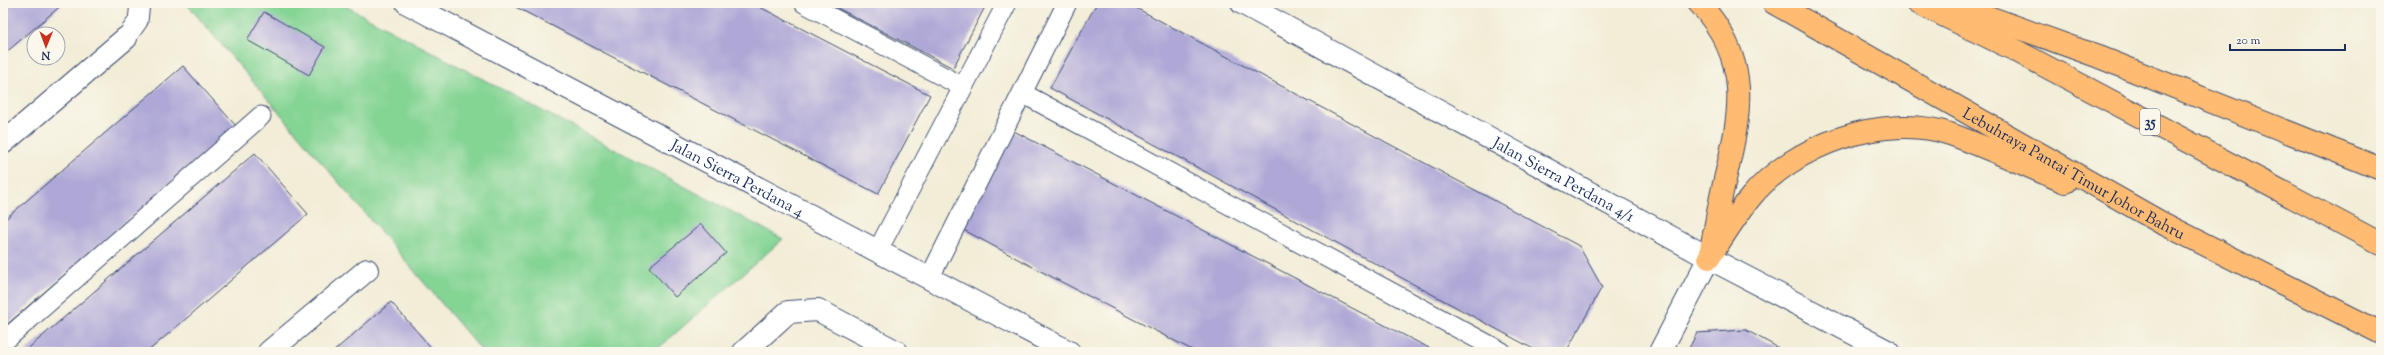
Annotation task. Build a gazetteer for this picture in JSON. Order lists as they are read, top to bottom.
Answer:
{
  "streets": {
    "highway": ["35", "Lebuhraya Pantai Timur Johor Bahru"],
    "street": ["Jalan Sierra Perdana 4", "Jalan Sierra Perdana 4/1"]
  },
  "scale_bar": "20 m",
  "north": "bottom"
}
